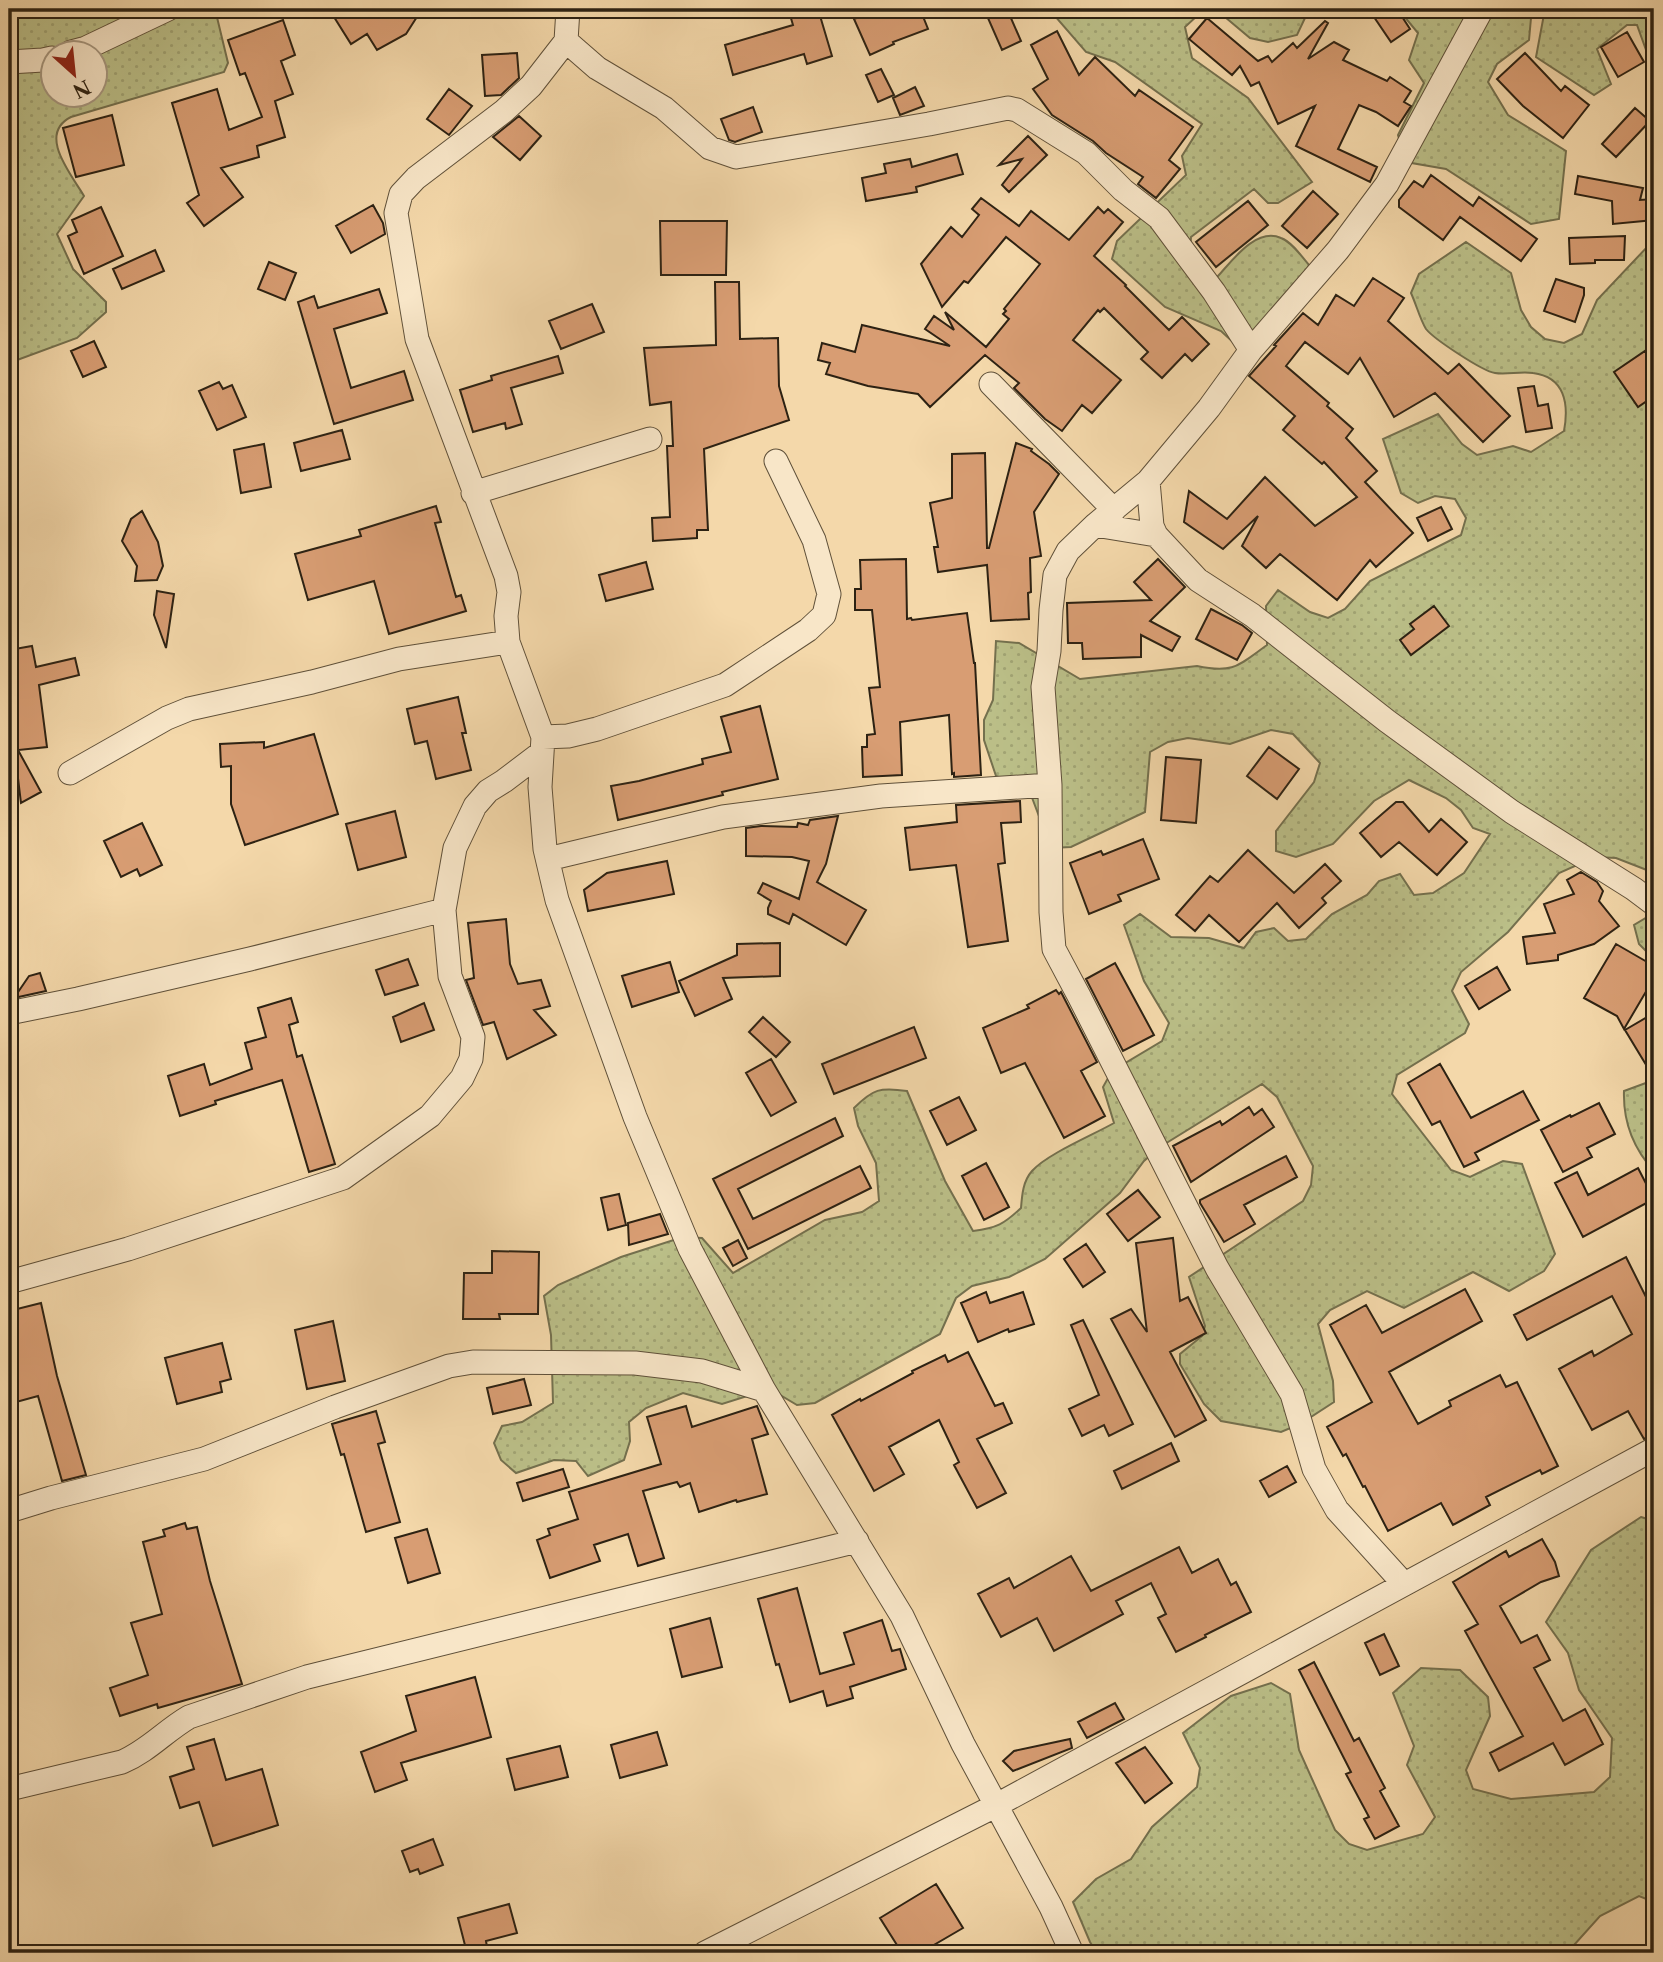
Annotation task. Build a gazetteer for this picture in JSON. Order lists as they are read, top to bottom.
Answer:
{
  "north": "bottom right"
}
